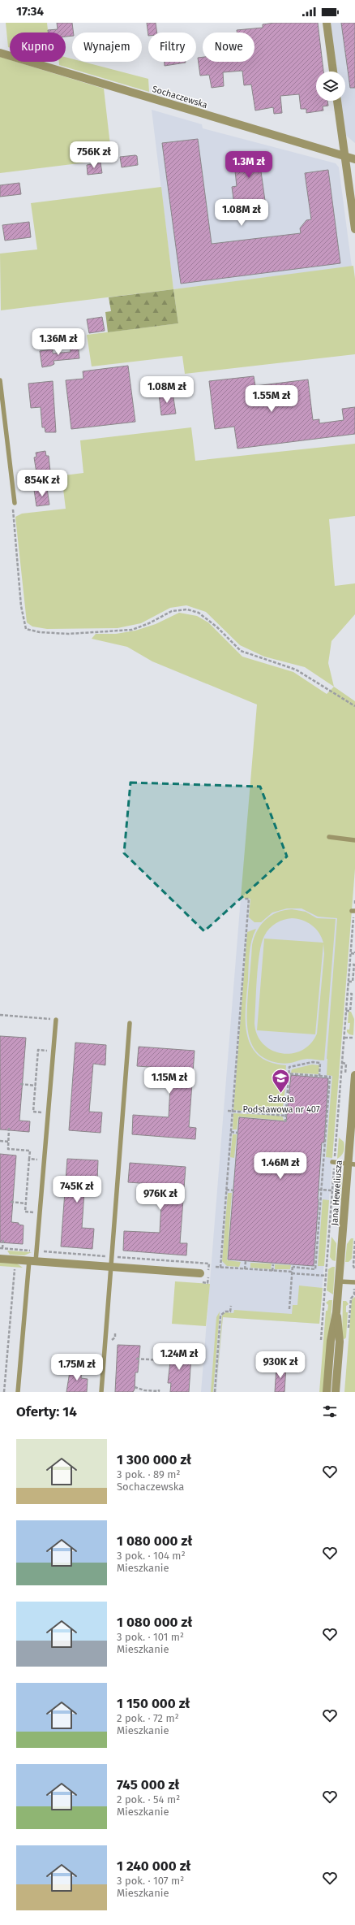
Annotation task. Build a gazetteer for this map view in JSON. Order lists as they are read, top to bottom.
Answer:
{
  "streets": {
    "street": ["Sochaczewska", "Jana Heweliusza"]
  },
  "places": {
    "school or university": ["Szkoła Podstawowa nr 407"]
  },
  "page": {
    "status": "17:34",
    "chip": [
      "Kupno",
      "Wynajem",
      "Filtry",
      "Nowe"
    ],
    "price": [
      "756K zł",
      "1.3M zł",
      "1.08M zł",
      "1.36M zł",
      "1.08M zł",
      "1.55M zł",
      "854K zł",
      "1.15M zł",
      "1.46M zł",
      "745K zł",
      "976K zł",
      "1.24M zł",
      "930K zł",
      "1.75M zł"
    ],
    "heading": "Oferty: 14",
    "list": [
      {
        "name": "1 300 000 zł",
        "note": "3 pok. · 89 m² · Sochaczewska"
      },
      {
        "name": "1 080 000 zł",
        "note": "3 pok. · 104 m² · Mieszkanie"
      },
      {
        "name": "1 080 000 zł",
        "note": "3 pok. · 101 m² · Mieszkanie"
      },
      {
        "name": "1 150 000 zł",
        "note": "2 pok. · 72 m² · Mieszkanie"
      },
      {
        "name": "745 000 zł",
        "note": "2 pok. · 54 m² · Mieszkanie"
      },
      {
        "name": "1 240 000 zł",
        "note": "3 pok. · 107 m² · Mieszkanie"
      }
    ]
  }
}
